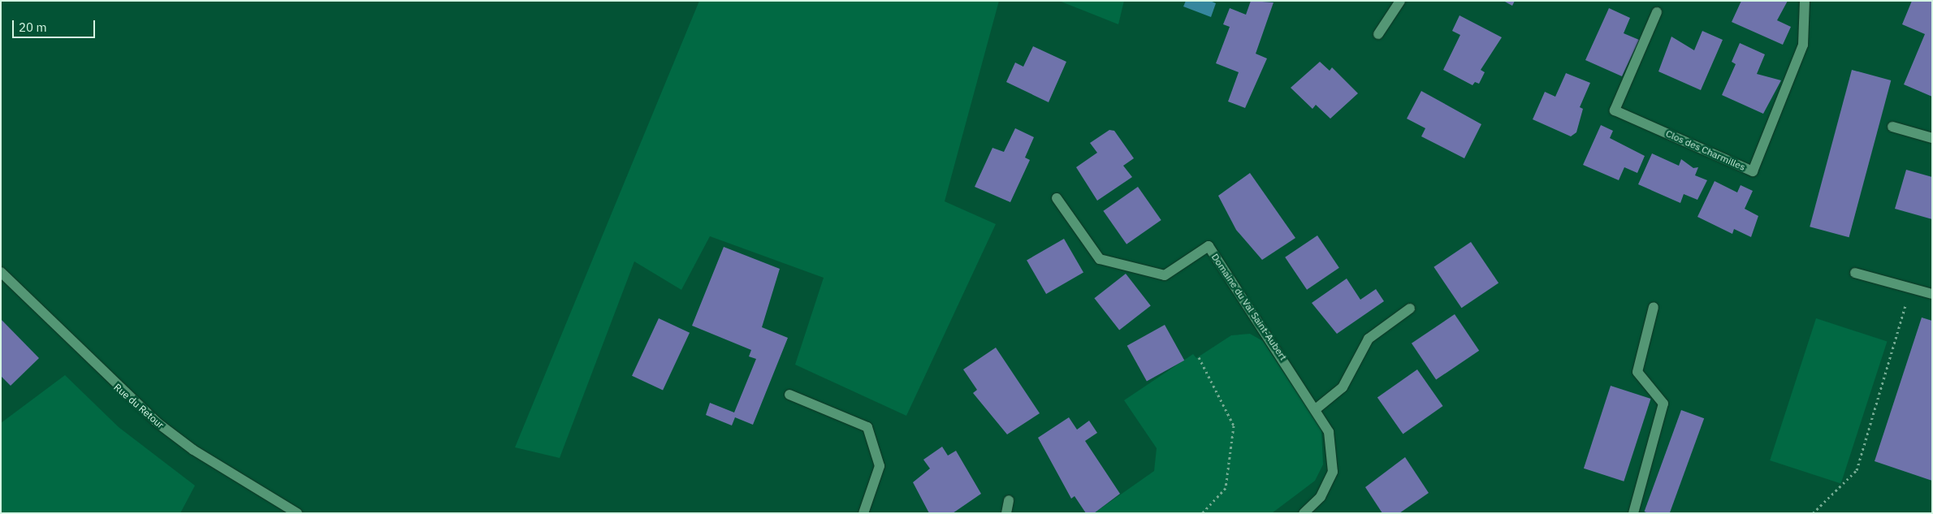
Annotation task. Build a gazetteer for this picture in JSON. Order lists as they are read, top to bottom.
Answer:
{
  "streets": {
    "street": ["Clos des Charmilles", "Domaine du Val Saint-Aubert", "Rue du Retour"]
  },
  "scale_bar": "20 m"
}
